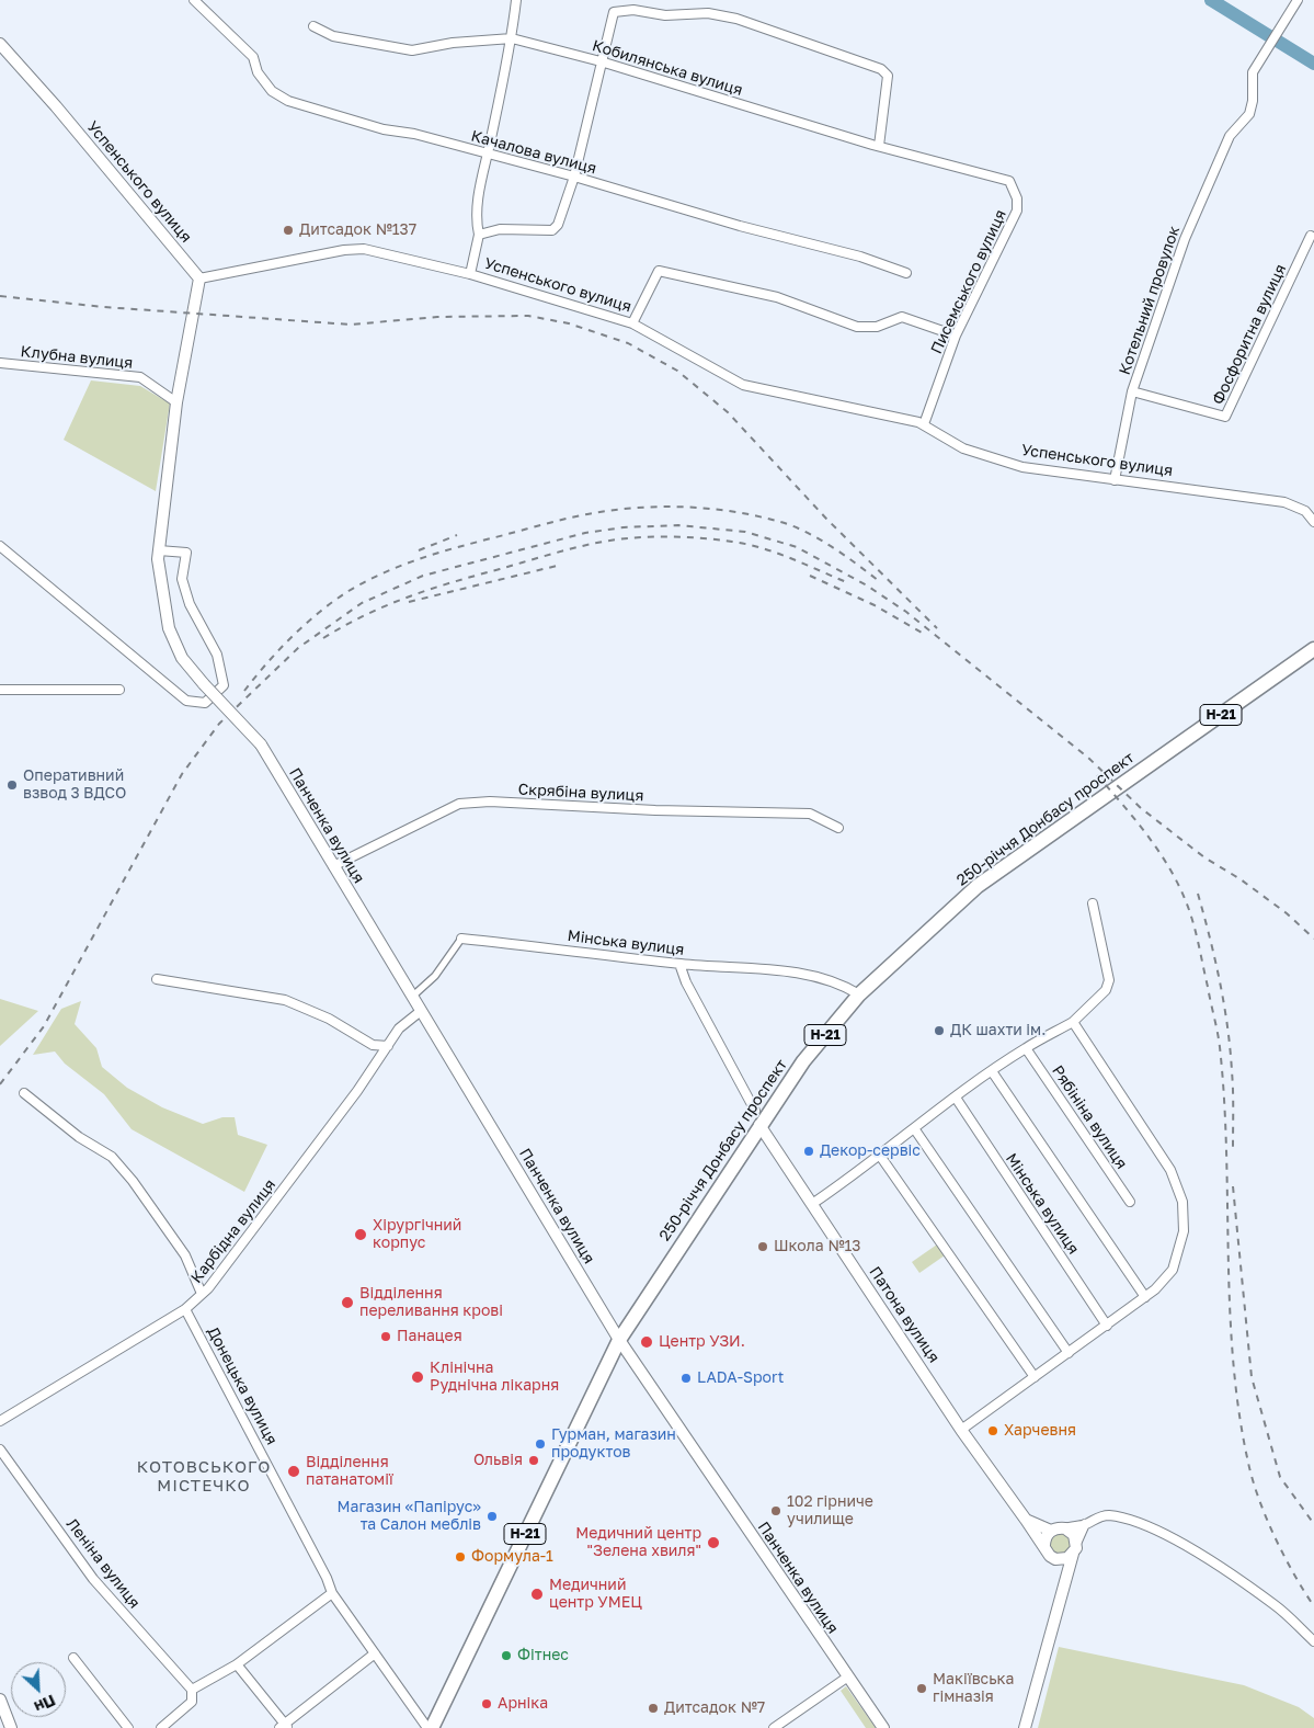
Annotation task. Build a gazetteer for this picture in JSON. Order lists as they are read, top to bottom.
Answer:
{
  "streets": {
    "main road": ["Н-21", "250-річчя Донбасу проспект"],
    "street": [
      "Кобилянська вулиця",
      "Качалова вулиця",
      "Успенського вулиця",
      "Писемського вулиця",
      "Котельний провулок",
      "Фосфоритна вулиця",
      "Клубна вулиця",
      "Скрябіна вулиця",
      "Панченка вулиця",
      "Мінська вулиця",
      "Рябініна вулиця",
      "Карбідна вулиця",
      "Патона вулиця",
      "Донецька вулиця",
      "Леніна вулиця"
    ]
  },
  "crossings": [
    ["Кобилянська вулиця", "Писемського вулиця"],
    ["Успенського вулиця", "Писемського вулиця"],
    ["Успенського вулиця", "Котельний провулок"],
    ["Успенського вулиця", "Панченка вулиця"],
    ["Котельний провулок", "Фосфоритна вулиця"],
    ["Клубна вулиця", "Панченка вулиця"],
    ["Скрябіна вулиця", "Панченка вулиця"],
    ["250-річчя Донбасу проспект", "Панченка вулиця"],
    ["250-річчя Донбасу проспект", "Мінська вулиця"],
    ["250-річчя Донбасу проспект", "Патона вулиця"],
    ["250-річчя Донбасу проспект", "Донецька вулиця"],
    ["Панченка вулиця", "Мінська вулиця"],
    ["Панченка вулиця", "Карбідна вулиця"],
    ["Карбідна вулиця", "Донецька вулиця"]
  ],
  "districts": ["КОТОВСЬКОГО МІСТЕЧКО"],
  "places": [
    "Дитсадок №137",
    "Оперативний взвод 3 ВДСО",
    "ДК шахти ім.",
    "Декор-сервіс",
    "Хірургічний корпус",
    "Школа №13",
    "Відділення переливання крові",
    "Панацея",
    "Центр УЗИ.",
    "Клінічна Руднічна лікарня",
    "LADA-Sport",
    "Харчевня",
    "Гурман, магазин продуктов",
    "Ольвія",
    "Відділення патанатомії",
    "102 гірниче училище",
    "Магазин «Папірус» та Салон меблів",
    "Медичний центр \"Зелена хвиля\"",
    "Формула-1",
    "Медичний центр УМЕЦ",
    "Фітнес",
    "Макіївська гімназія",
    "Арніка",
    "Дитсадок №7"
  ],
  "north": "bottom right"
}
